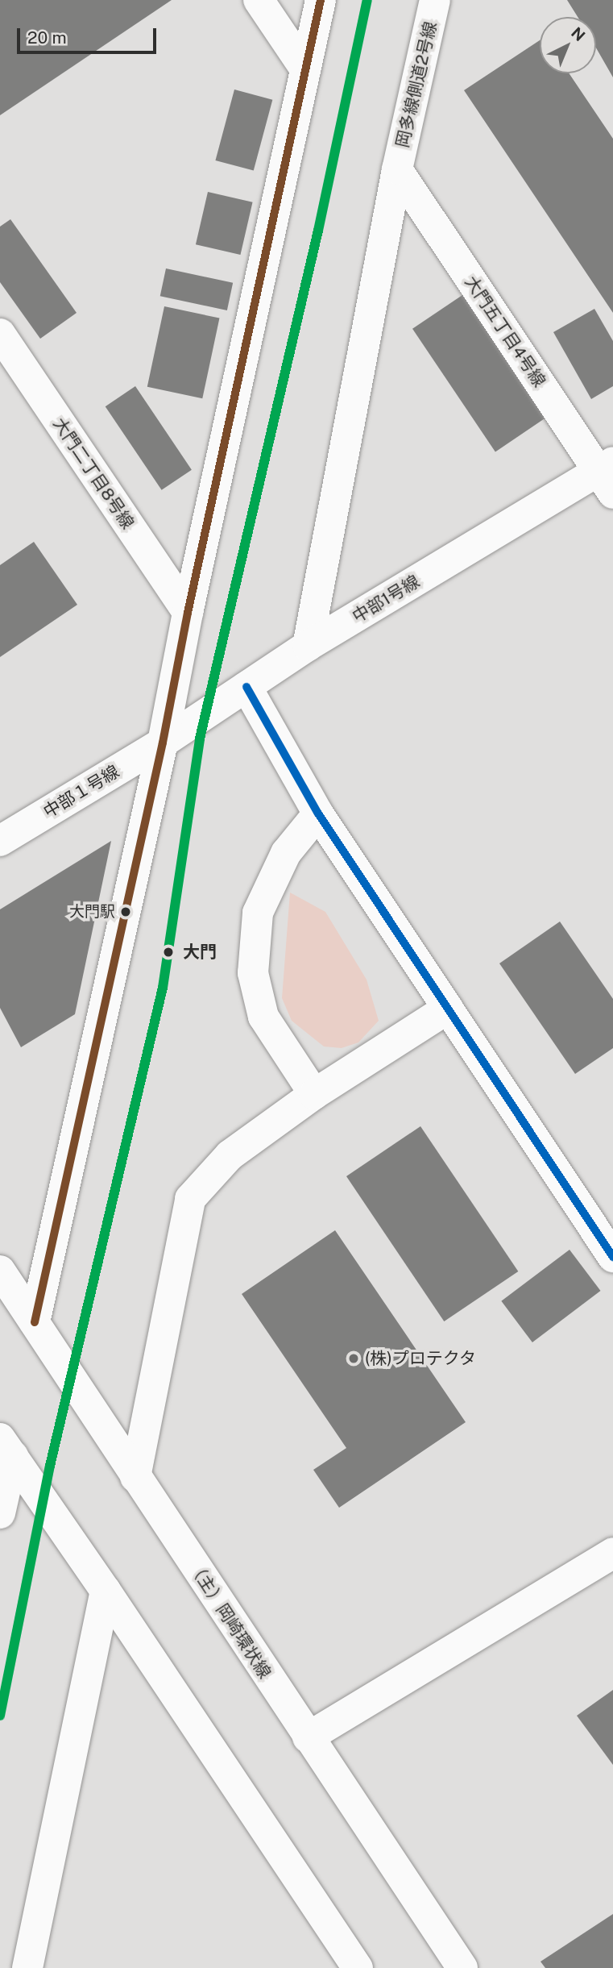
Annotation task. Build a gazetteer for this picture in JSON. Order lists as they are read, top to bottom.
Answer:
{
  "streets": {
    "street": [
      "岡多線側道2号線",
      "大門五丁目4号線",
      "大門二丁目8号線",
      "中部1号線",
      "中部１号線",
      "（主）岡崎環状線"
    ]
  },
  "crossings": [
    ["岡多線側道2号線", "大門五丁目4号線"],
    ["岡多線側道2号線", "中部1号線"],
    ["大門五丁目4号線", "中部1号線"],
    ["中部1号線", "中部１号線"]
  ],
  "places": ["大門駅", "大門", "(株)プロテクタ"],
  "scale_bar": "20 m",
  "north": "top right"
}
